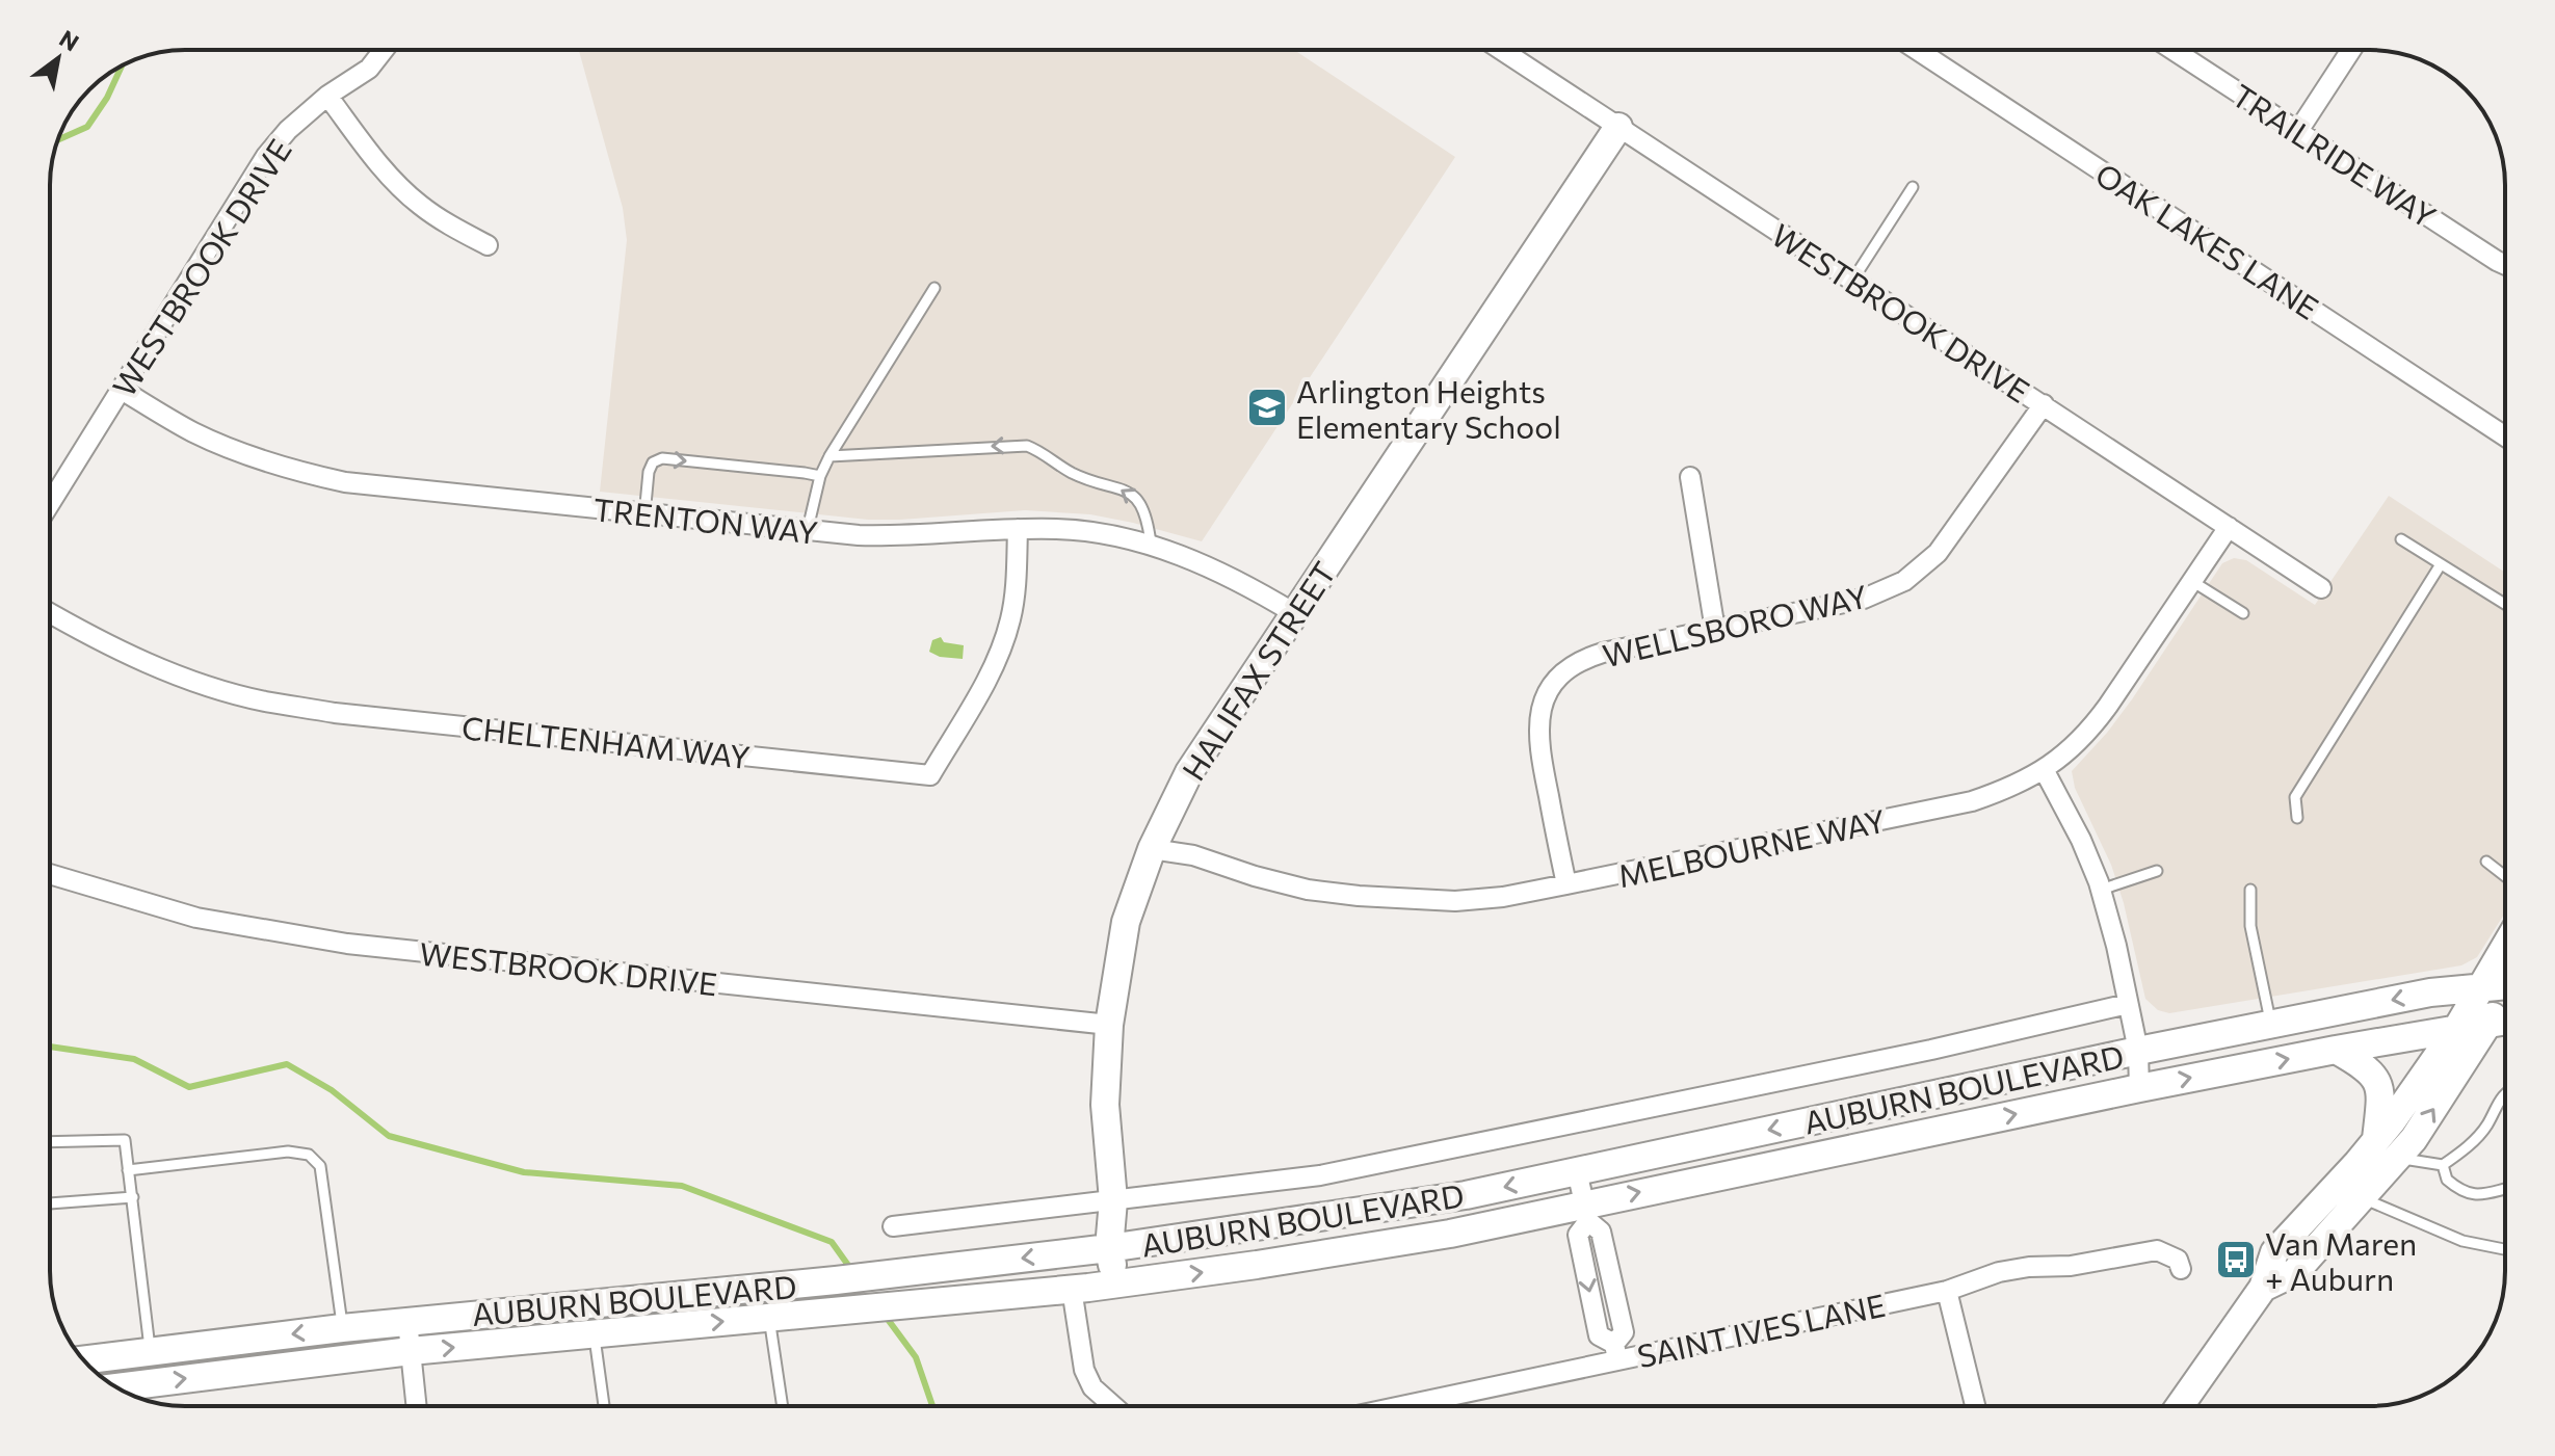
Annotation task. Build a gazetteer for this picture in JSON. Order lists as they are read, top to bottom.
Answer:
{
  "streets": {
    "main road": ["HALIFAX STREET", "AUBURN BOULEVARD"],
    "street": [
      "TRAILRIDE WAY",
      "OAK LAKES LANE",
      "WESTBROOK DRIVE",
      "TRENTON WAY",
      "WELLSBORO WAY",
      "CHELTENHAM WAY",
      "MELBOURNE WAY",
      "SAINT IVES LANE"
    ]
  },
  "crossings": [
    ["WESTBROOK DRIVE", "TRENTON WAY"],
    ["WESTBROOK DRIVE", "WELLSBORO WAY"],
    ["WESTBROOK DRIVE", "HALIFAX STREET"],
    ["WESTBROOK DRIVE", "MELBOURNE WAY"],
    ["TRENTON WAY", "HALIFAX STREET"],
    ["TRENTON WAY", "CHELTENHAM WAY"],
    ["WELLSBORO WAY", "MELBOURNE WAY"],
    ["HALIFAX STREET", "MELBOURNE WAY"],
    ["HALIFAX STREET", "AUBURN BOULEVARD"]
  ],
  "places": {
    "school or university": ["Arlington Heights Elementary School"],
    "bus stop": ["Van Maren + Auburn"]
  },
  "north": "top right"
}
